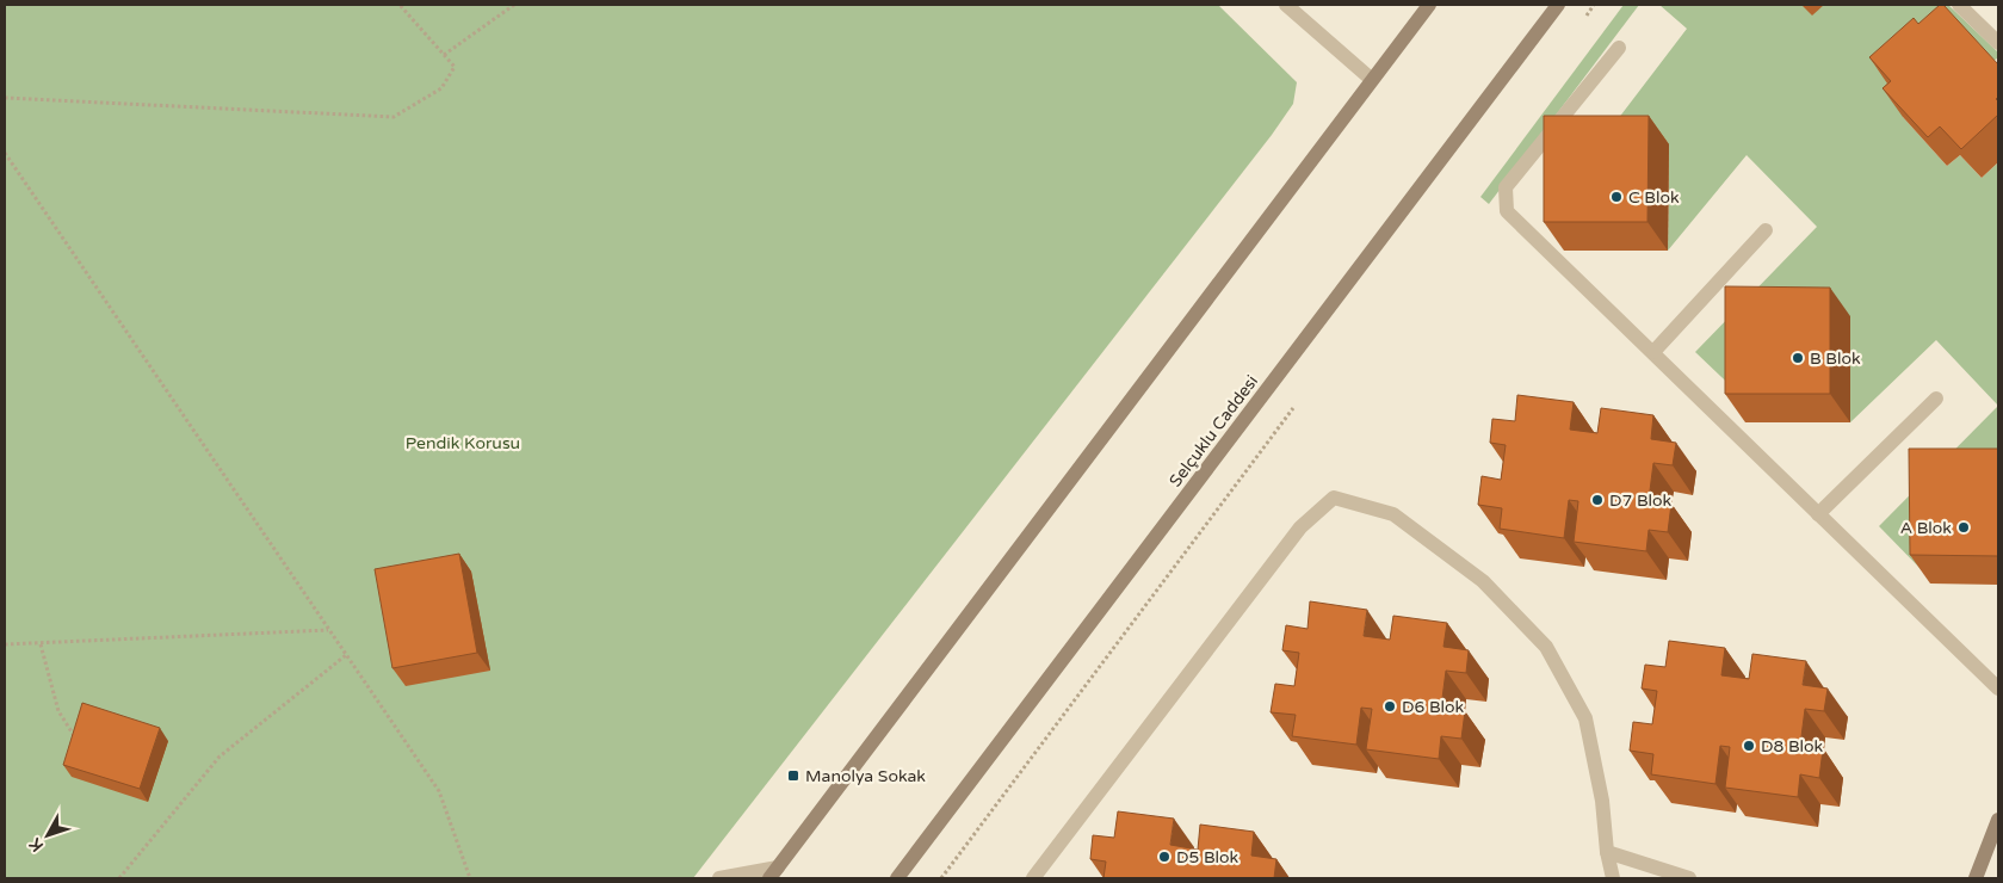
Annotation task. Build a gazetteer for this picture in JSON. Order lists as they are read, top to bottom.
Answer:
{
  "streets": {
    "main road": ["Selçuklu Caddesi"]
  },
  "parks": ["Pendik Korusu"],
  "places": {
    "other": [
      "C Blok",
      "B Blok",
      "D7 Blok",
      "A Blok",
      "D6 Blok",
      "D8 Blok",
      "D5 Blok"
    ],
    "transit": ["Manolya Sokak"]
  },
  "north": "bottom left"
}
